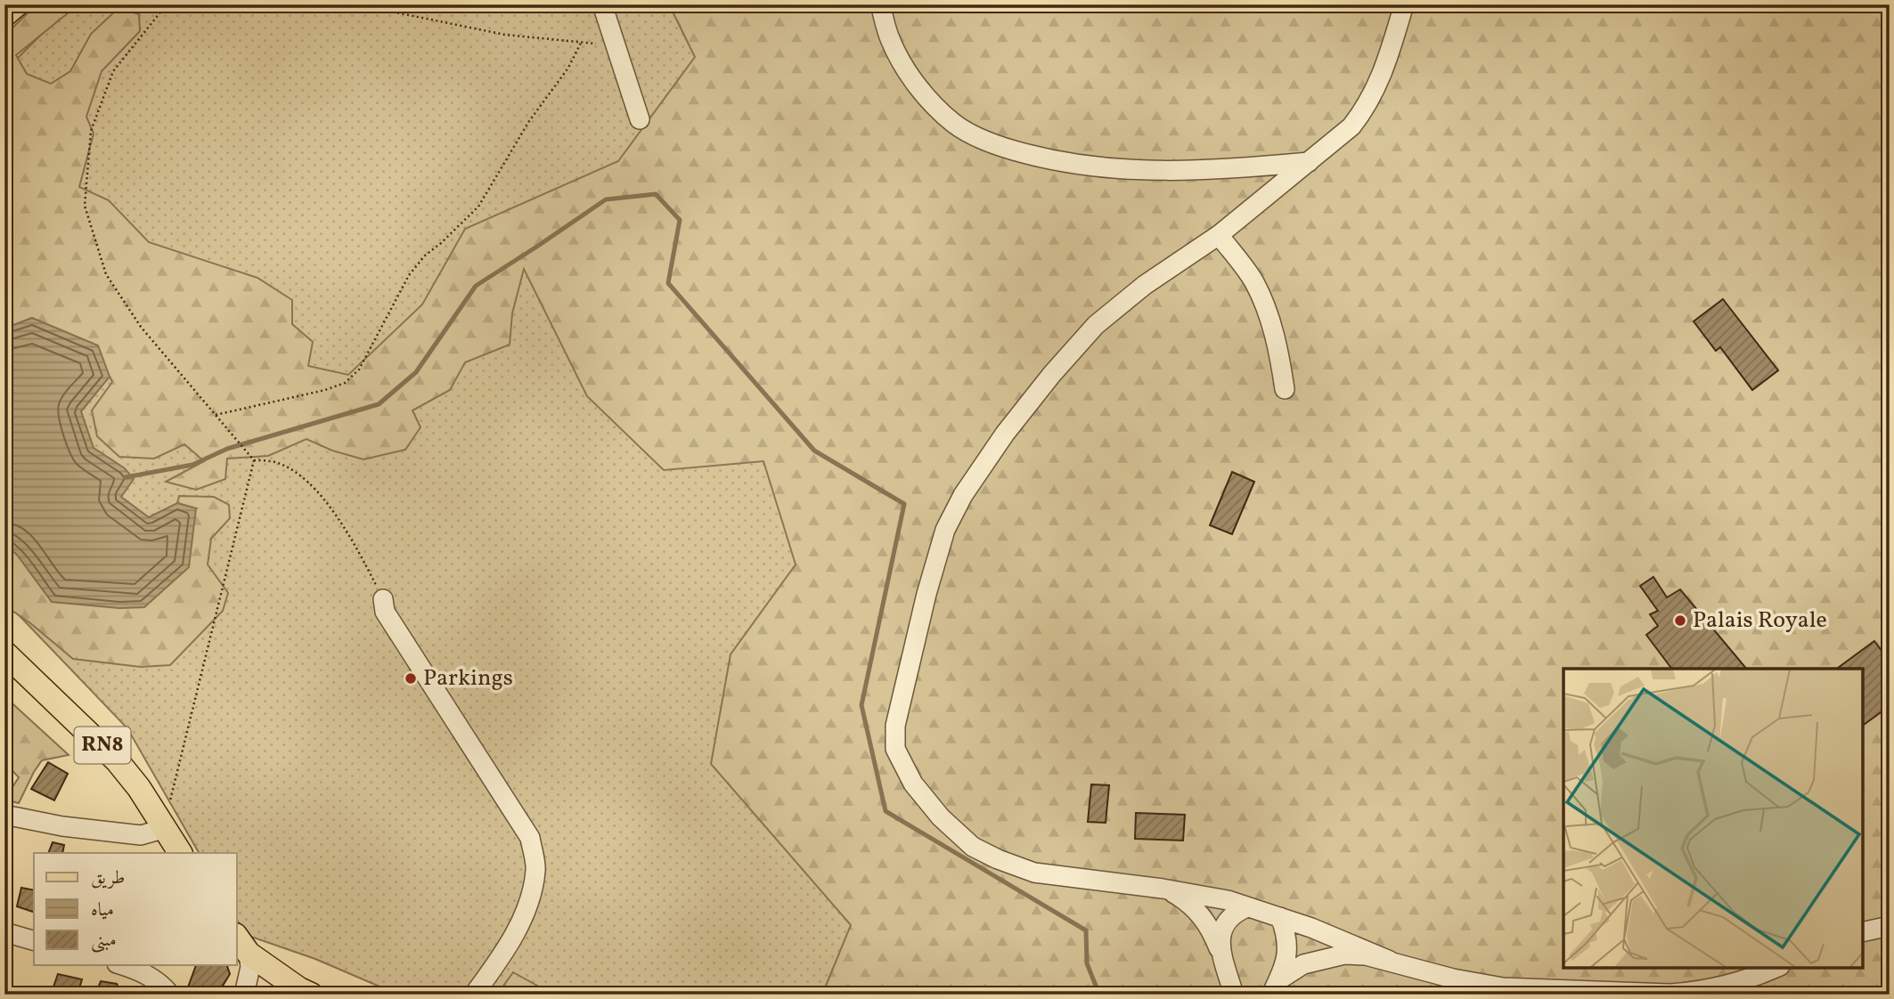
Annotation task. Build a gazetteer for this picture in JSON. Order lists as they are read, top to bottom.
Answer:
{
  "streets": {
    "main road": ["RN8"]
  },
  "places": ["Palais Royale", "Parkings"],
  "legend": ["طريق", "مياه", "مبنى"]
}
